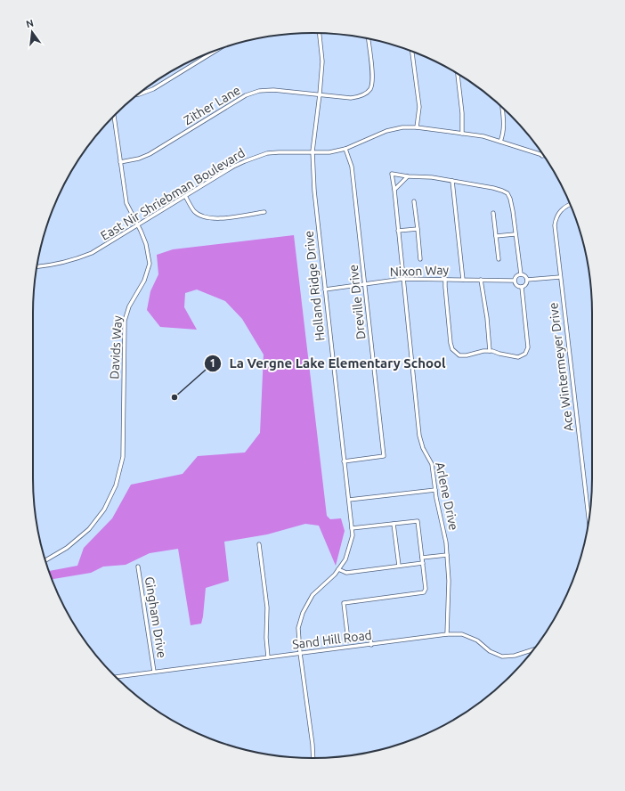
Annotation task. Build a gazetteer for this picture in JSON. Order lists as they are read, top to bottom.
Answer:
{
  "streets": {
    "street": [
      "Zither Lane",
      "East Nir Shriebman Boulevard",
      "Nixon Way",
      "Holland Ridge Drive",
      "Dreville Drive",
      "Davids Way",
      "Ace Wintermeyer Drive",
      "Arlene Drive",
      "Gingham Drive",
      "Sand Hill Road"
    ]
  },
  "crossings": [
    ["Zither Lane", "Holland Ridge Drive"],
    ["Zither Lane", "Davids Way"],
    ["East Nir Shriebman Boulevard", "Holland Ridge Drive"],
    ["East Nir Shriebman Boulevard", "Dreville Drive"],
    ["East Nir Shriebman Boulevard", "Davids Way"],
    ["Nixon Way", "Holland Ridge Drive"],
    ["Nixon Way", "Dreville Drive"],
    ["Nixon Way", "Arlene Drive"],
    ["Holland Ridge Drive", "Dreville Drive"],
    ["Holland Ridge Drive", "Sand Hill Road"],
    ["Arlene Drive", "Sand Hill Road"],
    ["Gingham Drive", "Sand Hill Road"]
  ],
  "places": ["La Vergne Lake Elementary School"],
  "north": "top"
}
